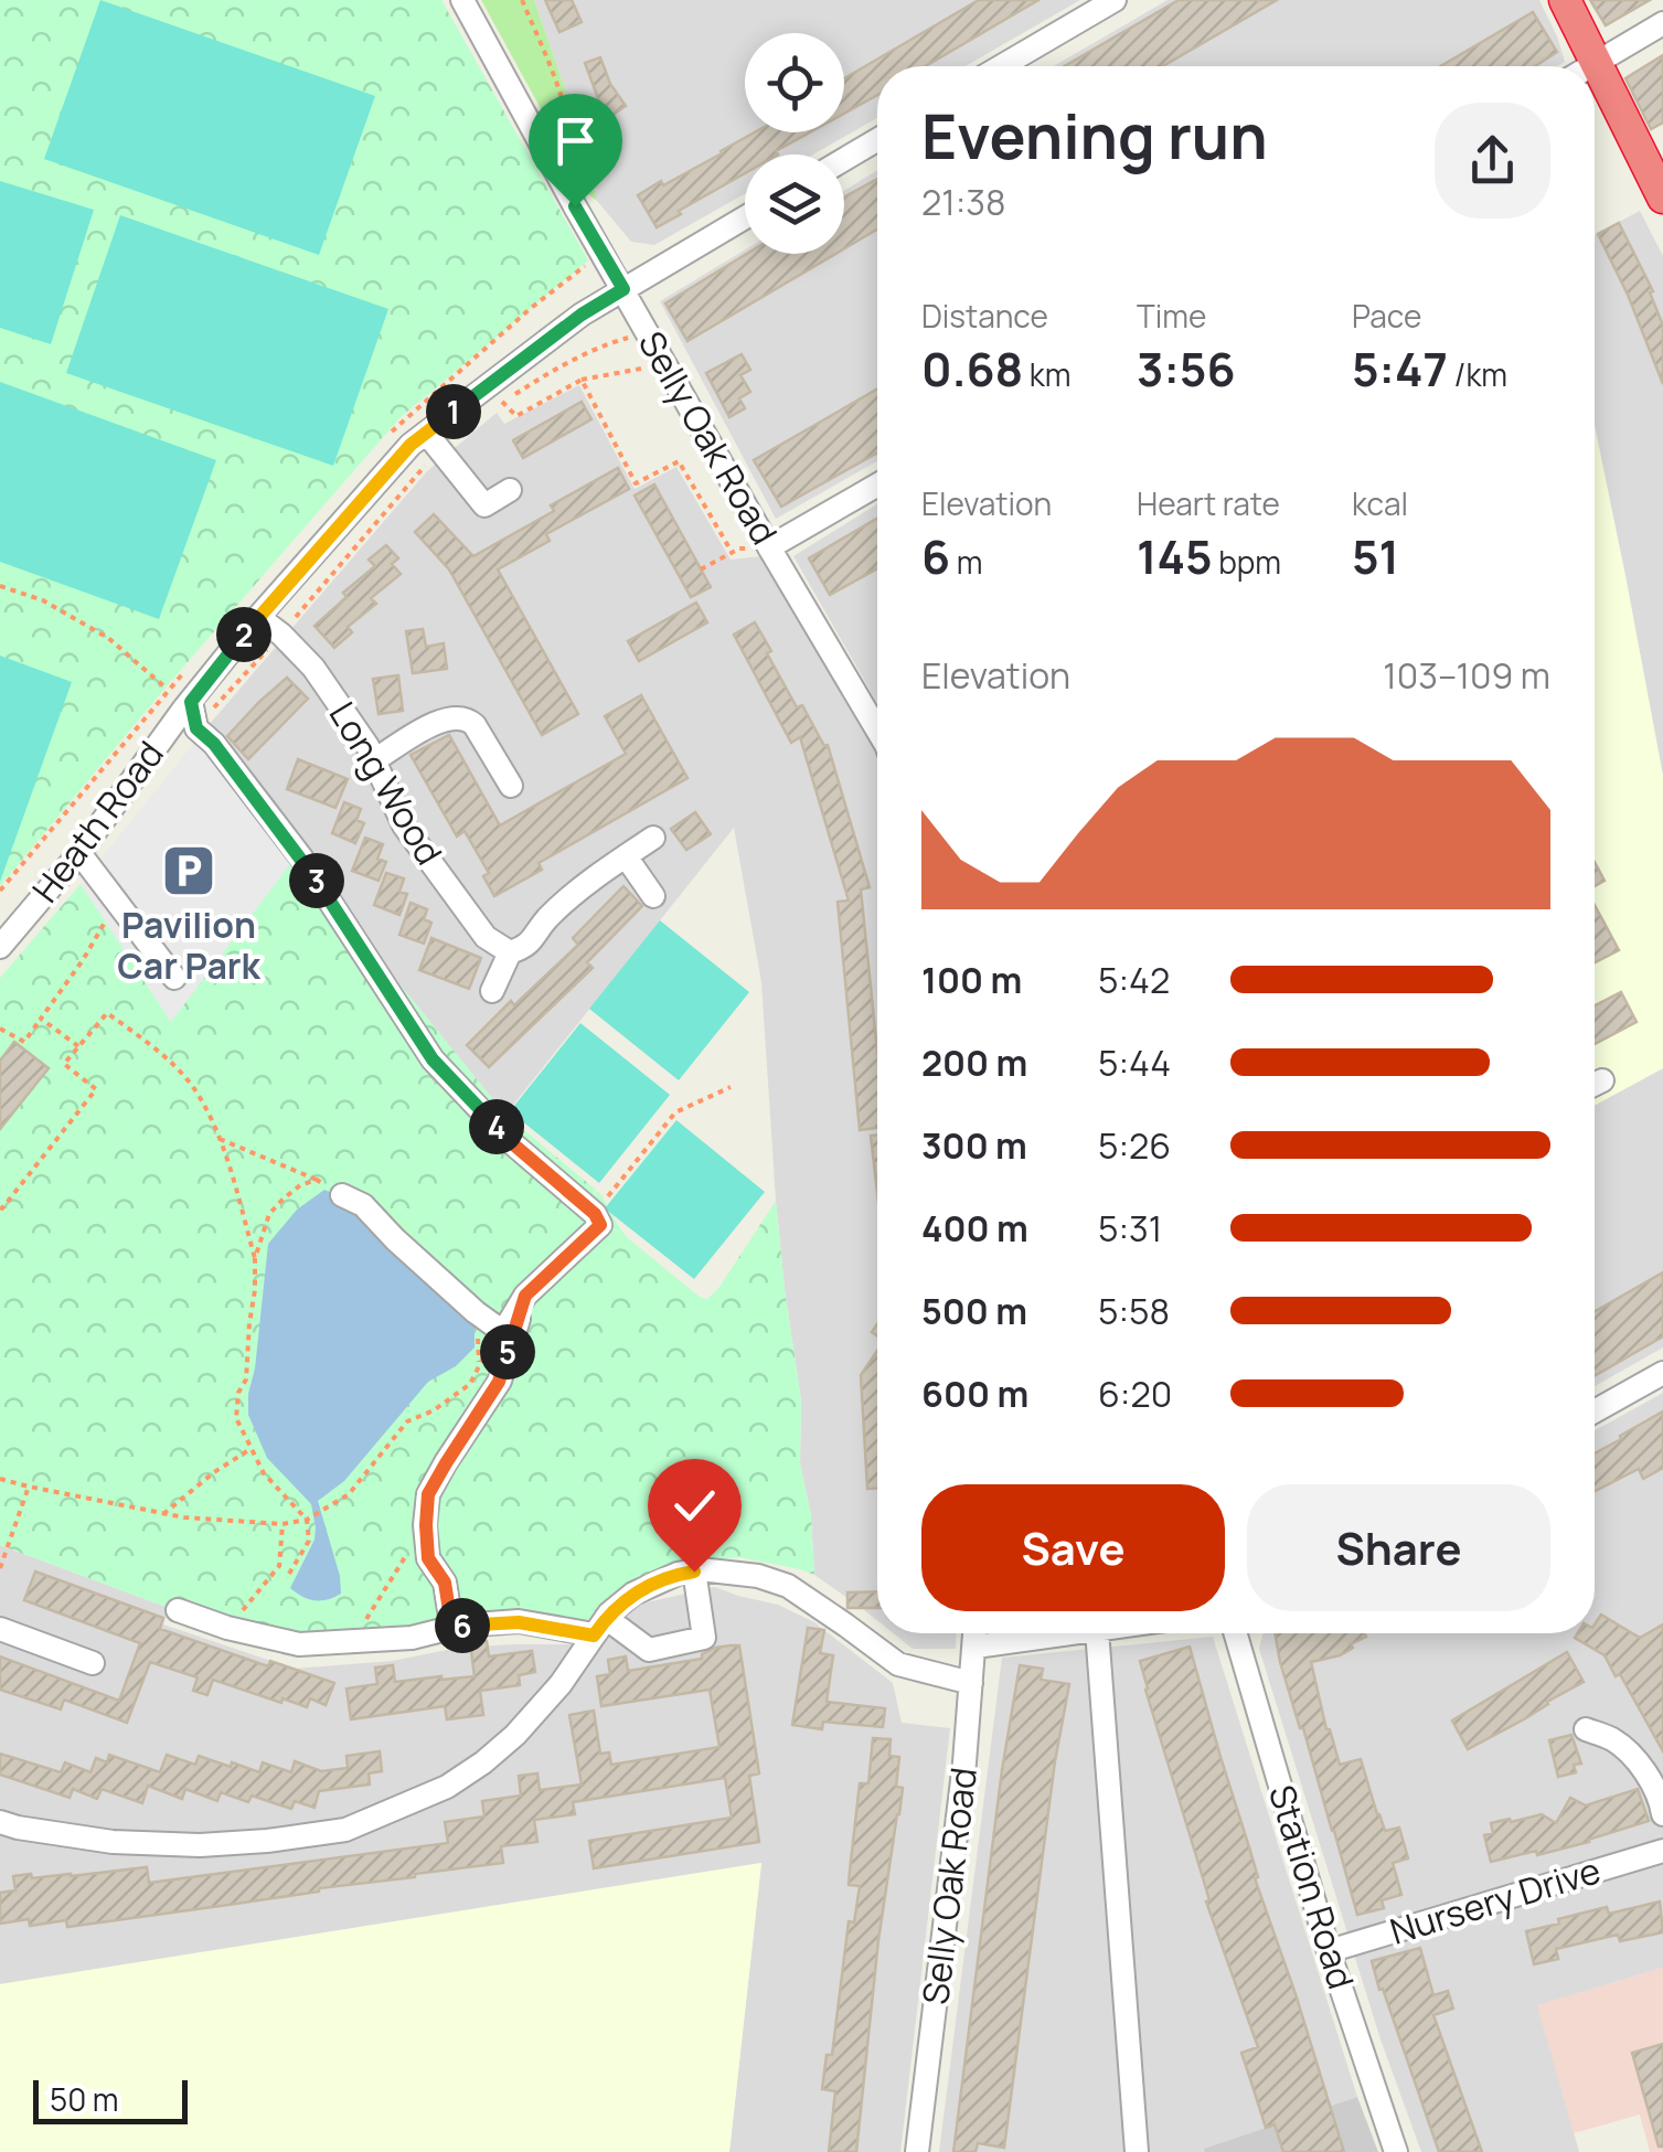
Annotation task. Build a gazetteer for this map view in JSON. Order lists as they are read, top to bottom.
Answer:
{
  "streets": {
    "street": [
      "Selly Oak Road",
      "Long Wood",
      "Heath Road",
      "Station Road",
      "Nursery Drive"
    ]
  },
  "crossings": [
    ["Selly Oak Road", "Heath Road"],
    ["Long Wood", "Heath Road"],
    ["Station Road", "Nursery Drive"]
  ],
  "places": {
    "parking": ["Pavilion Car Park"]
  },
  "scale_bar": "50 m",
  "page": {
    "heading": ["Evening run", "21:38"],
    "stats": [
      ["Distance", "0.68 km"],
      ["Time", "3:56"],
      ["Pace", "5:47 /km"],
      ["Elevation", "6 m"],
      ["Heart rate", "145 bpm"],
      ["kcal", "51"]
    ],
    "pins": [
      "1",
      "2",
      "3",
      "4",
      "5",
      "6"
    ],
    "chart": ["Elevation", "103–109 m"],
    "list": [
      {
        "name": "100 m",
        "note": "5:42"
      },
      {
        "name": "200 m",
        "note": "5:44"
      },
      {
        "name": "300 m",
        "note": "5:26"
      },
      {
        "name": "400 m",
        "note": "5:31"
      },
      {
        "name": "500 m",
        "note": "5:58"
      },
      {
        "name": "600 m",
        "note": "6:20"
      }
    ],
    "buttons": ["Save", "Share"],
    "scale": "50 m"
  }
}
